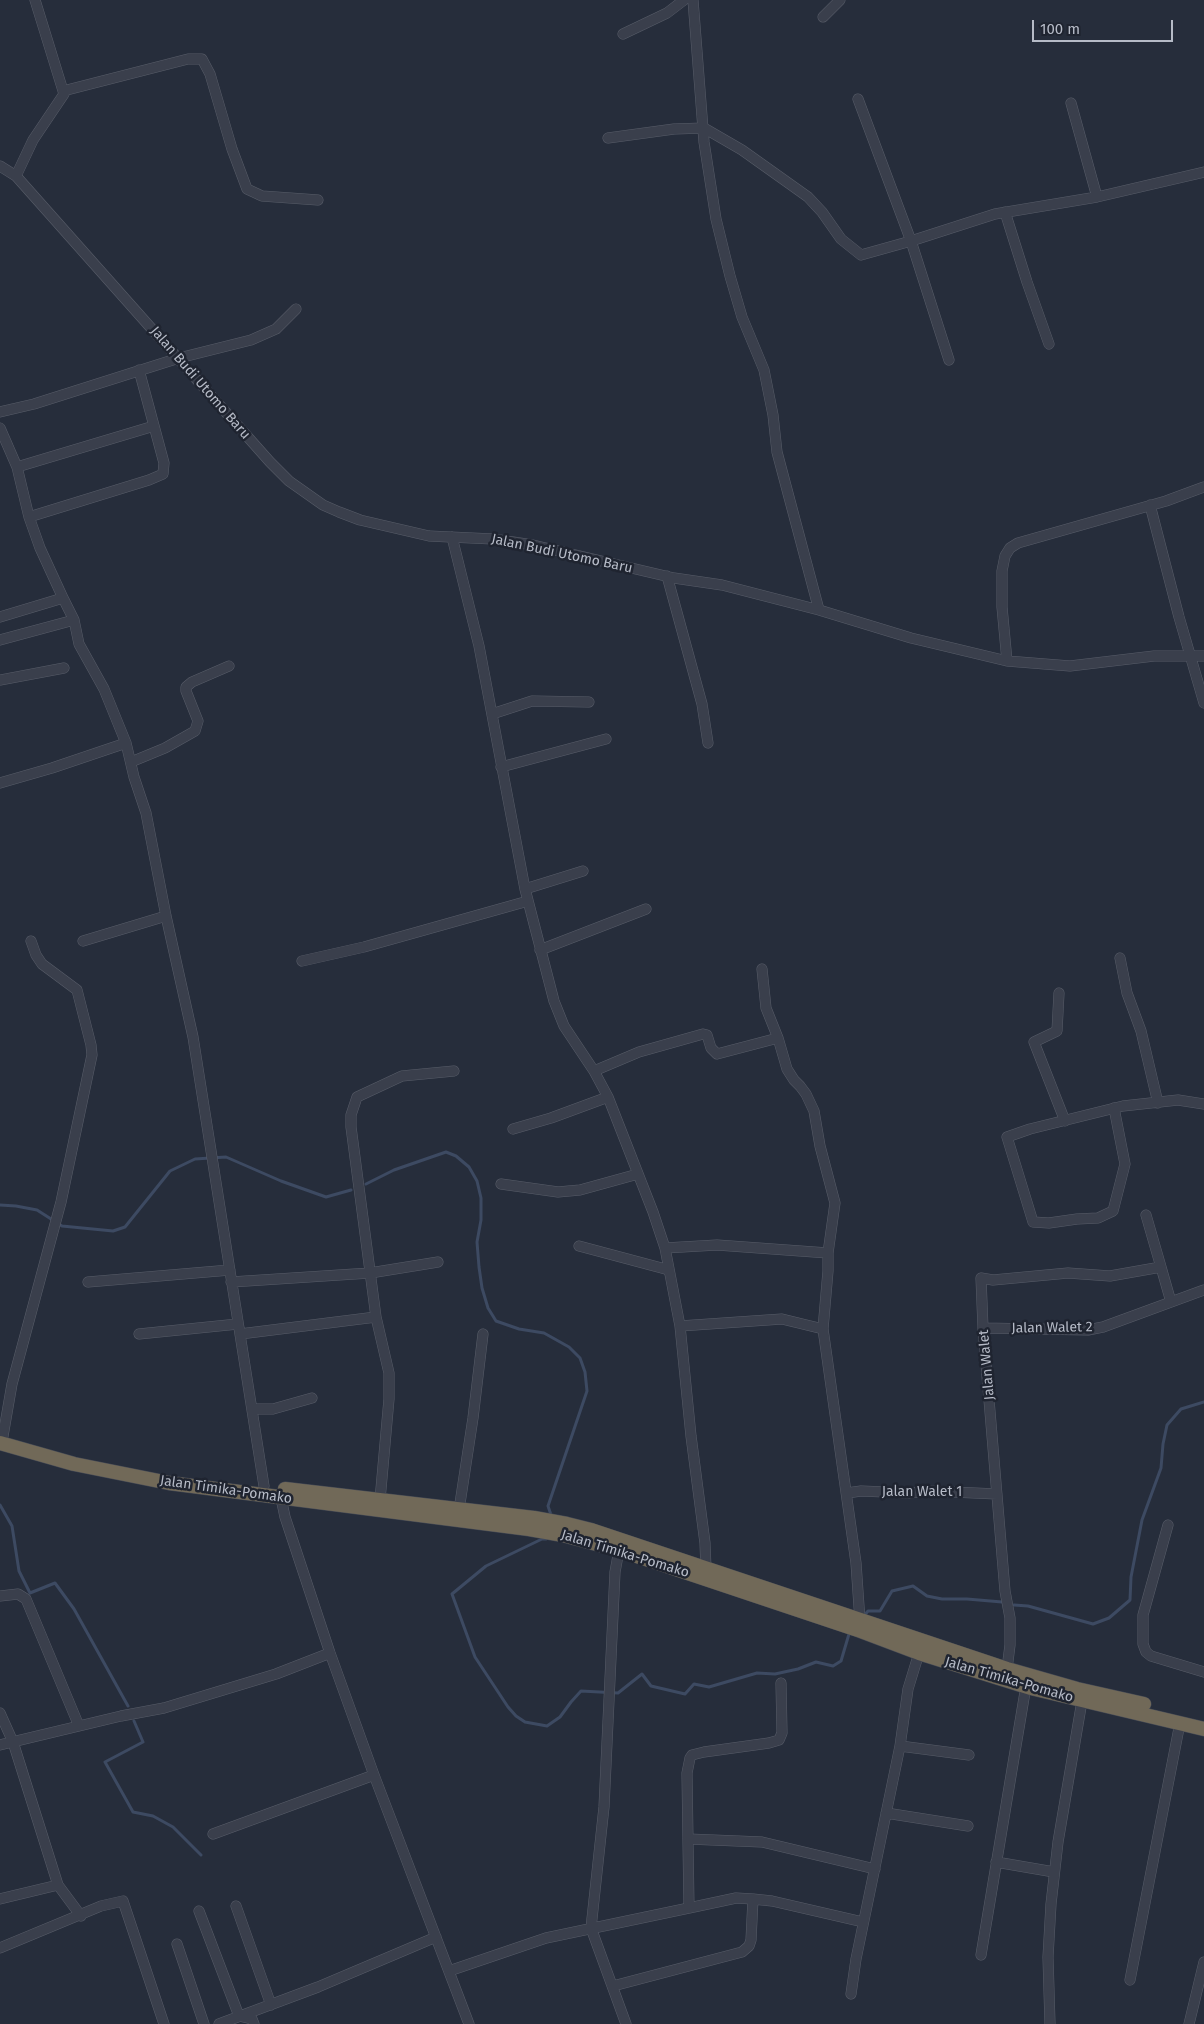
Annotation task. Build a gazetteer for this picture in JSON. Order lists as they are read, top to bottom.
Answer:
{
  "streets": {
    "highway": ["Jalan Timika-Pomako"],
    "street": [
      "Jalan Budi Utomo Baru",
      "Jalan Walet 2",
      "Jalan Walet",
      "Jalan Walet 1"
    ]
  },
  "crossings": [
    ["Jalan Walet 2", "Jalan Walet"],
    ["Jalan Walet", "Jalan Timika-Pomako"],
    ["Jalan Walet", "Jalan Walet 1"]
  ],
  "scale_bar": "100 m"
}
